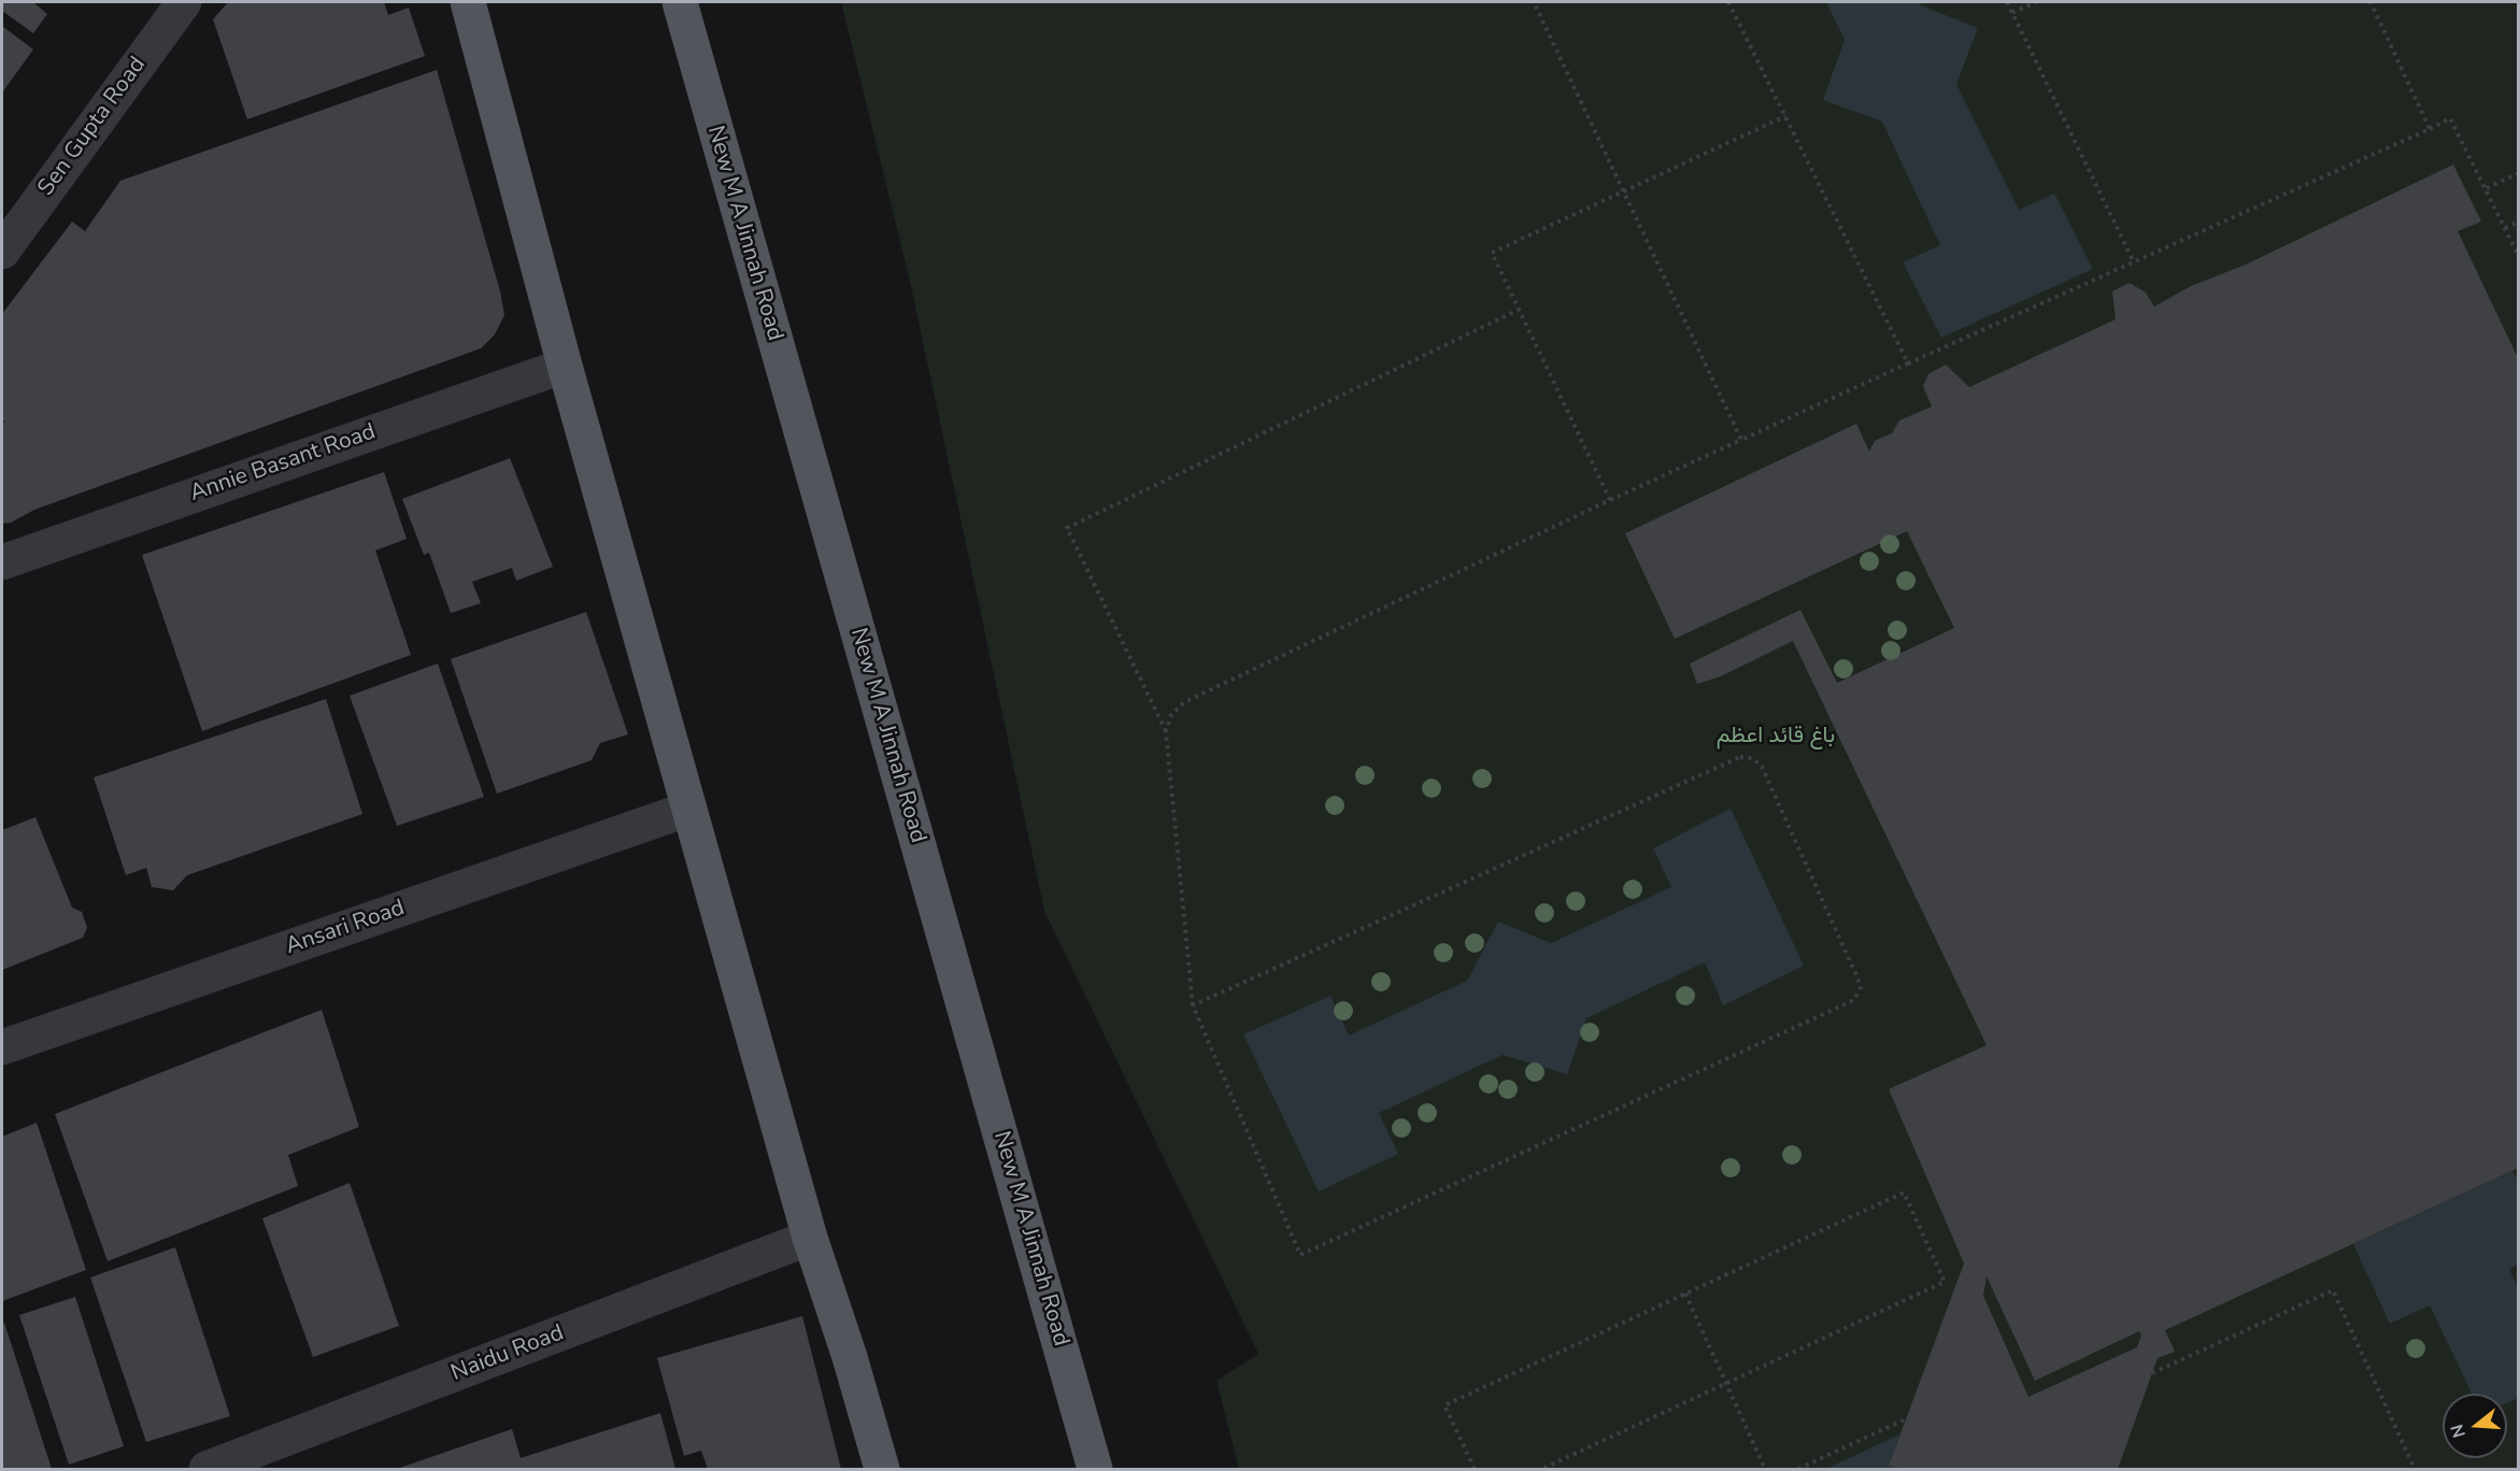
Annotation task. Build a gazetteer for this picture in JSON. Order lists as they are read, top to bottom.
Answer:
{
  "streets": {
    "main road": ["New M A Jinnah Road"],
    "street": [
      "Sen Gupta Road",
      "Annie Basant Road",
      "Ansari Road",
      "Naidu Road"
    ]
  },
  "parks": ["باغ قائد اعظم"],
  "north": "left"
}
